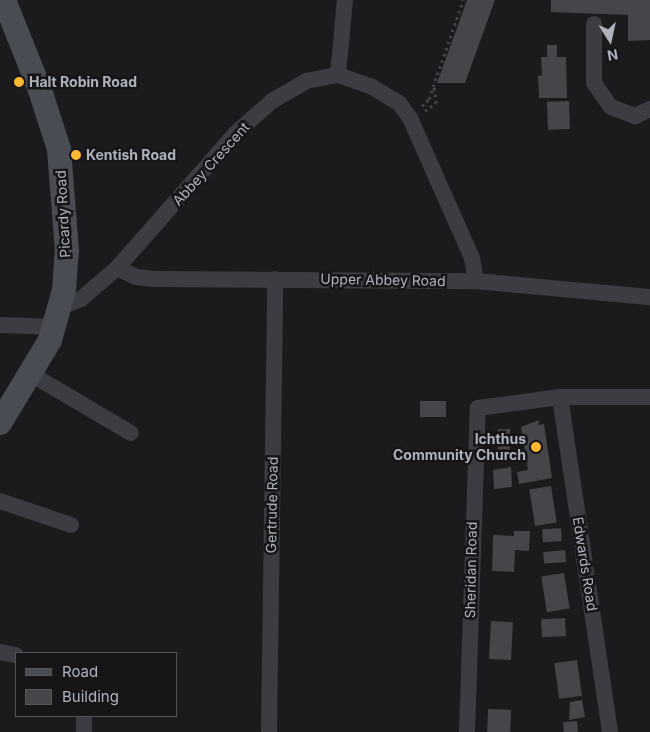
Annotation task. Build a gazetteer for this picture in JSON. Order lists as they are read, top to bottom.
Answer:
{
  "streets": {
    "main road": ["Picardy Road"],
    "street": [
      "Abbey Crescent",
      "Upper Abbey Road",
      "Gertrude Road",
      "Edwards Road",
      "Sheridan Road"
    ]
  },
  "crossings": [
    ["Abbey Crescent", "Picardy Road"],
    ["Abbey Crescent", "Upper Abbey Road"],
    ["Upper Abbey Road", "Gertrude Road"],
    ["Edwards Road", "Sheridan Road"]
  ],
  "places": ["Halt Robin Road", "Kentish Road", "Ichthus Community Church"],
  "legend": ["Road", "Building"],
  "north": "bottom"
}
